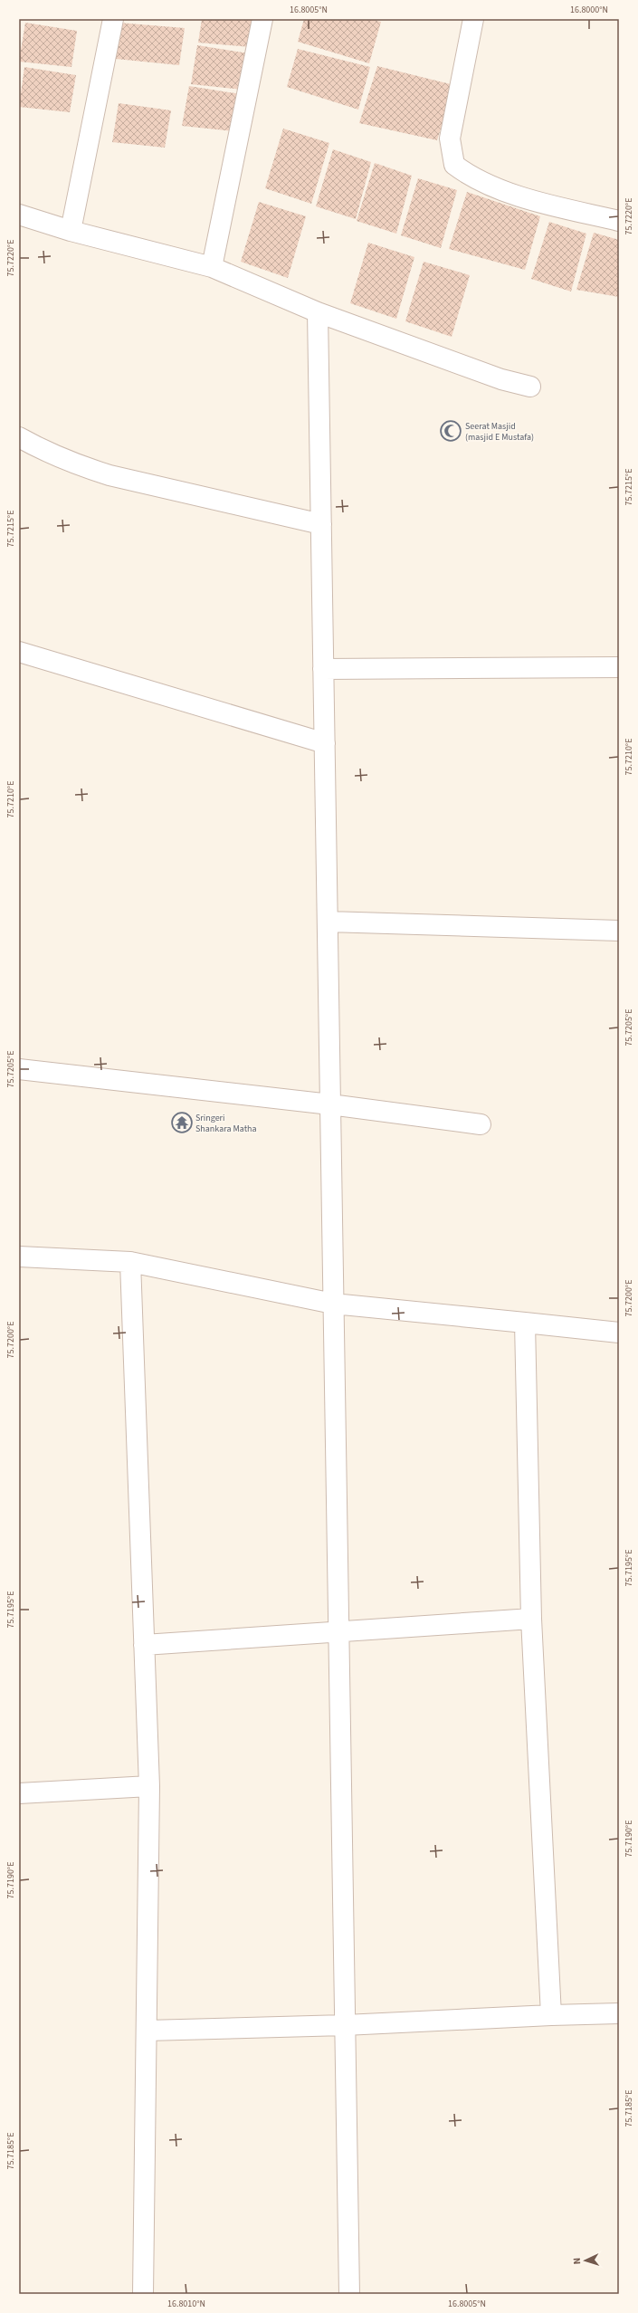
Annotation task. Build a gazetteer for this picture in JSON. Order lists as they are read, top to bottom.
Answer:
{
  "places": {
    "mosque": ["Seerat Masjid (masjid E Mustafa)"],
    "temple": ["Sringeri Shankara Matha"]
  },
  "north": "left",
  "coordinates": [
    "16.8005°N",
    "16.8000°N",
    "75.7220°E",
    "75.7215°E",
    "75.7210°E",
    "75.7205°E",
    "75.7200°E",
    "75.7195°E",
    "75.7190°E",
    "75.7185°E",
    "16.8010°N"
  ]
}
